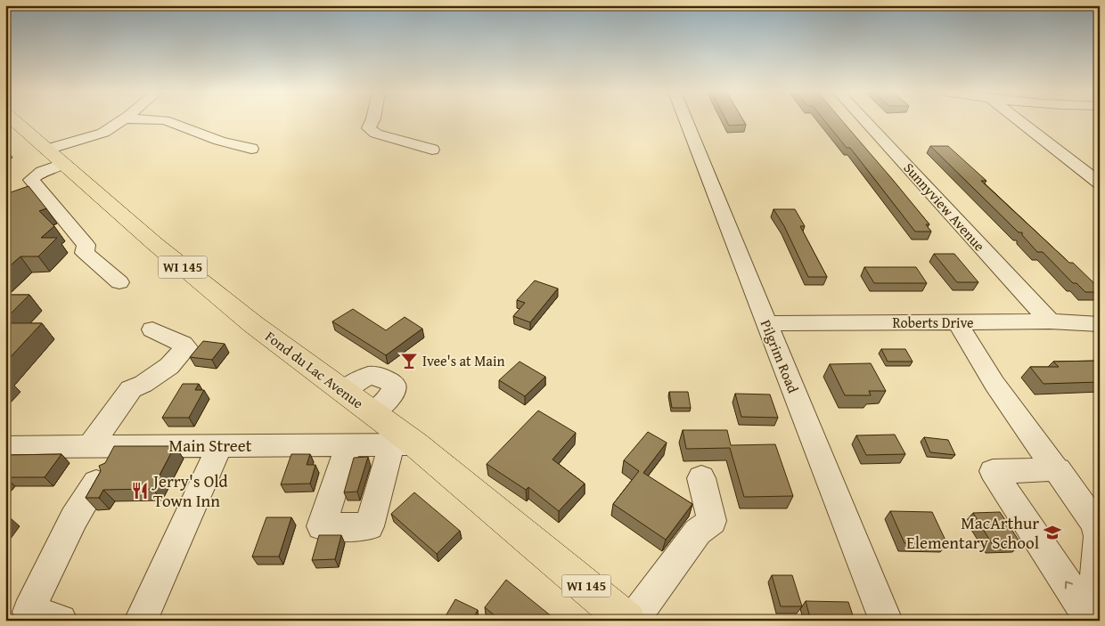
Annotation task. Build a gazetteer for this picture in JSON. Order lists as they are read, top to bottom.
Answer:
{
  "streets": {
    "main road": ["WI 145", "Fond du Lac Avenue"],
    "street": [
      "Sunnyview Avenue",
      "Roberts Drive",
      "Pilgrim Road",
      "Main Street"
    ]
  },
  "crossings": [
    ["Sunnyview Avenue", "Roberts Drive"],
    ["Roberts Drive", "Pilgrim Road"],
    ["Fond du Lac Avenue", "Main Street"]
  ],
  "places": {
    "bar": ["Ivee's at Main"],
    "restaurant": ["Jerry's Old Town Inn"],
    "school or university": ["MacArthur Elementary School"]
  }
}
